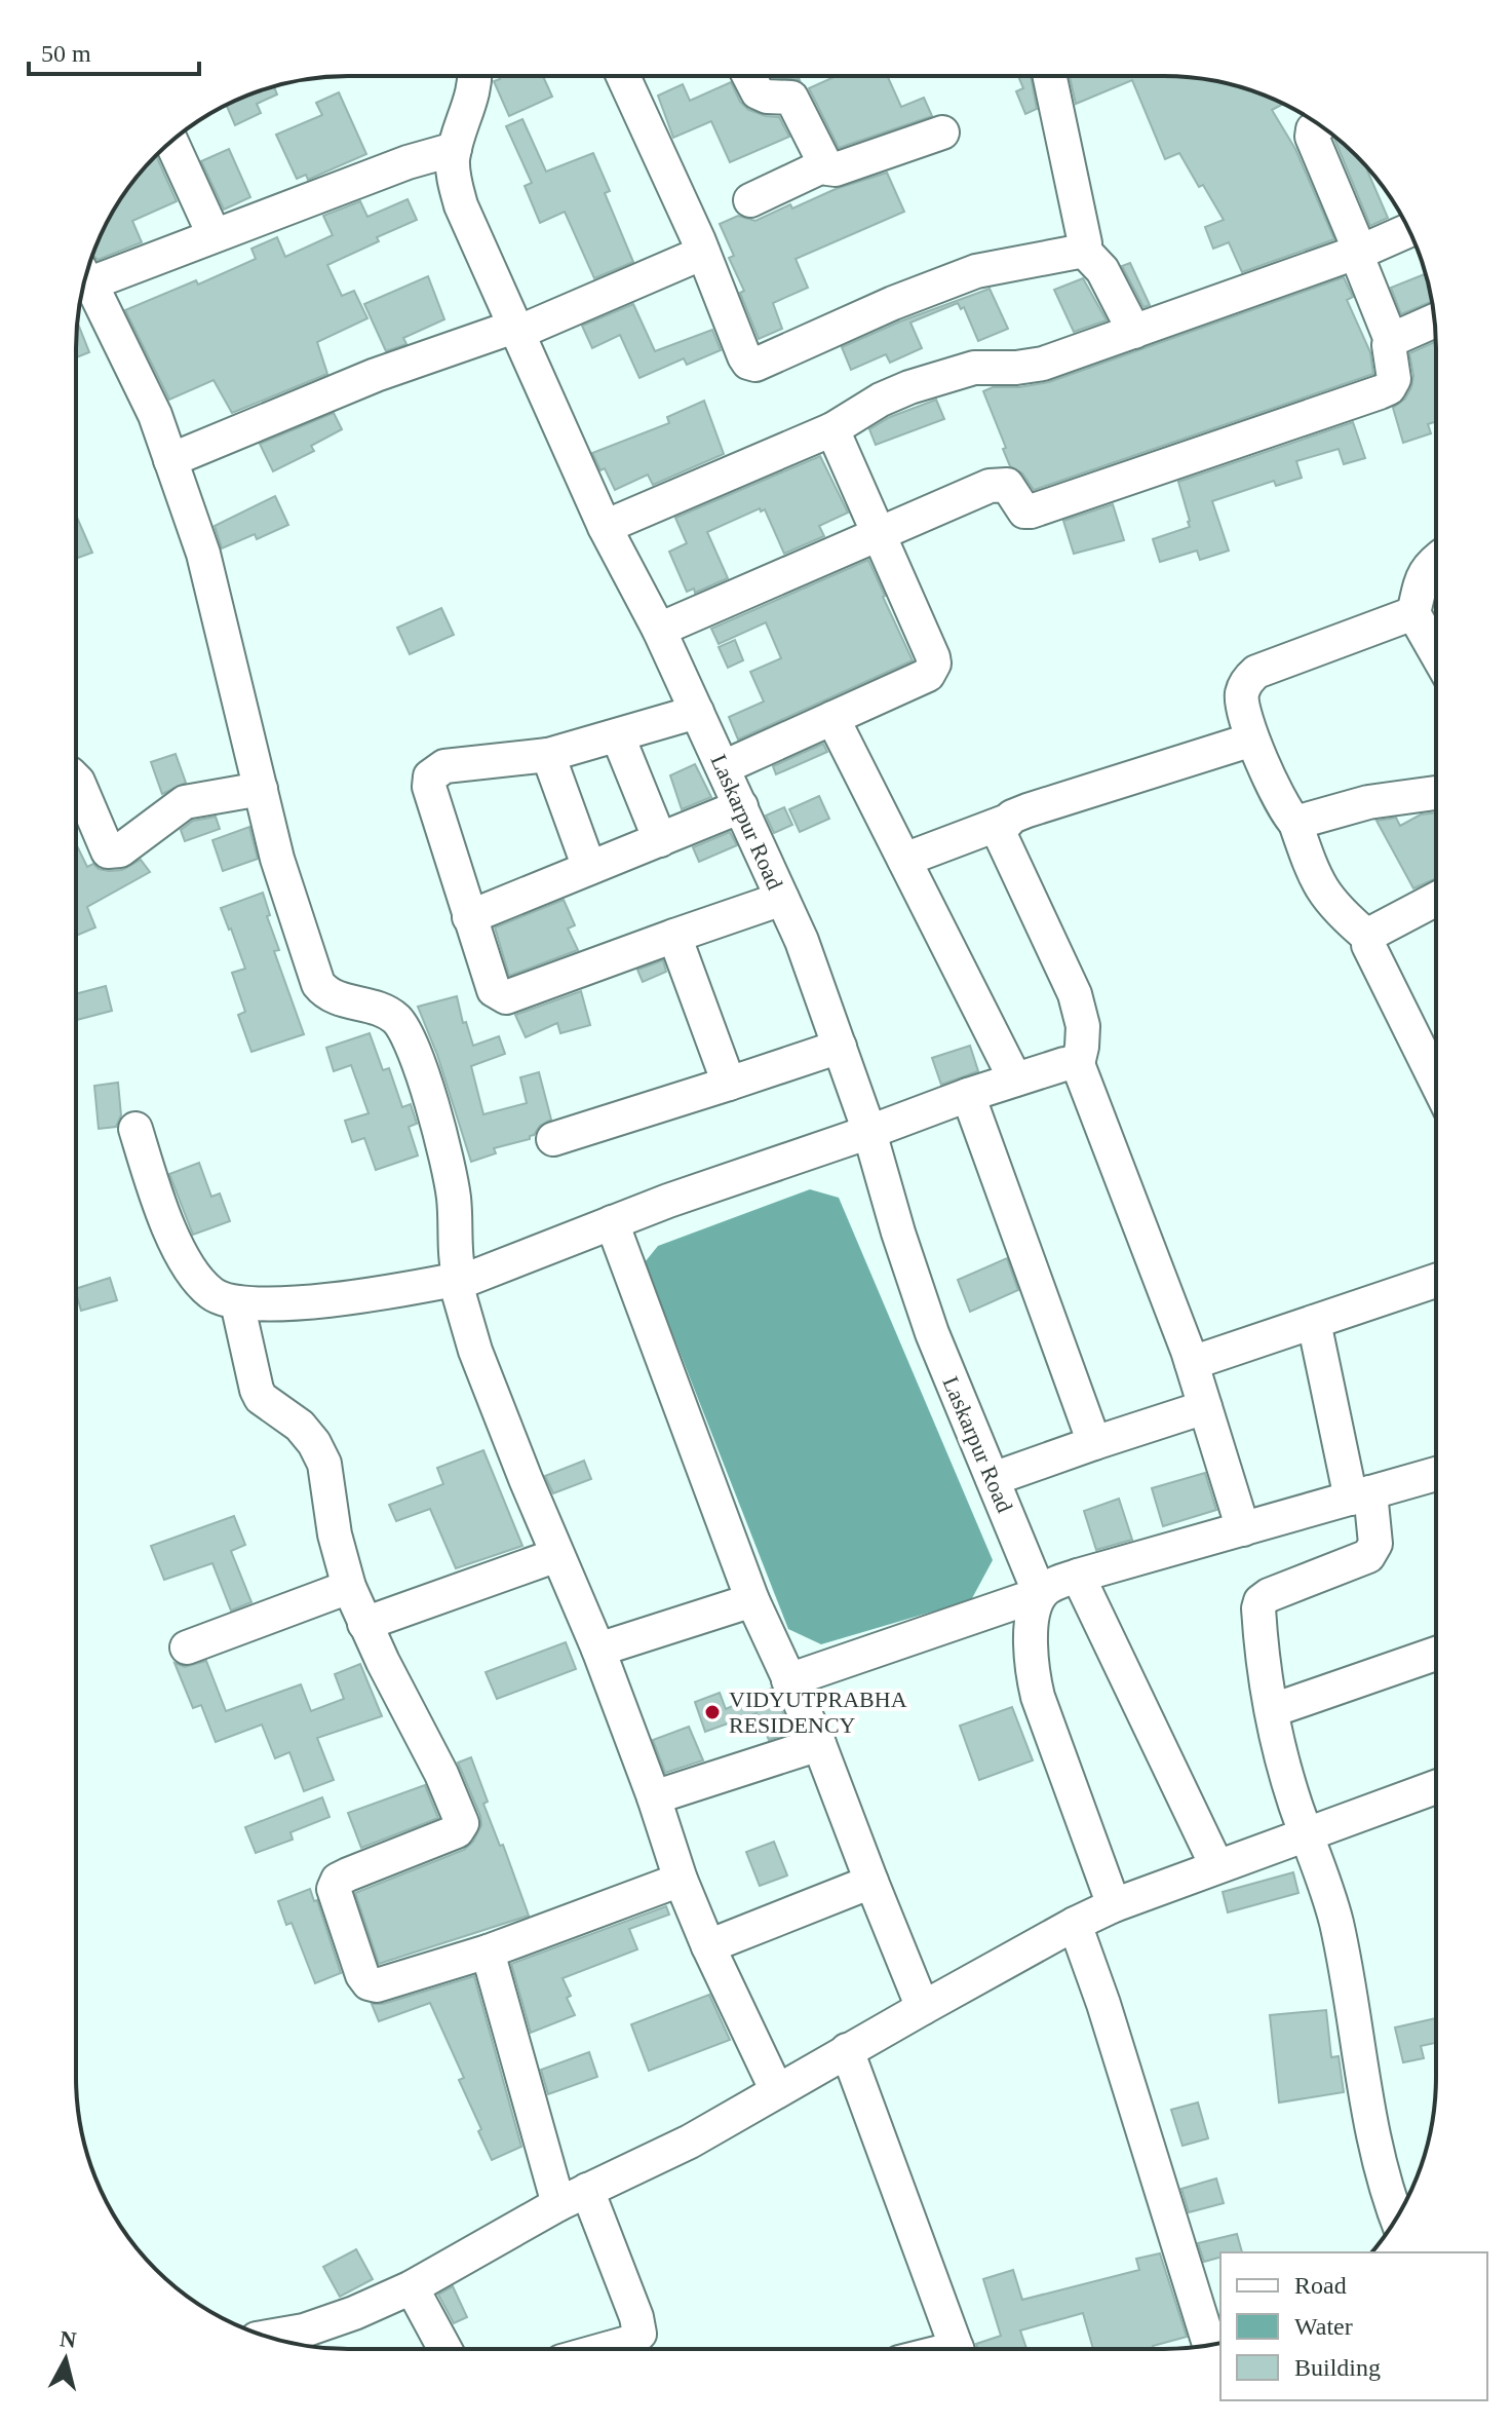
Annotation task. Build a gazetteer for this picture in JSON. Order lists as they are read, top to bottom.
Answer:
{
  "streets": {
    "street": ["Laskarpur Road"]
  },
  "places": ["VIDYUTPRABHA RESIDENCY"],
  "legend": ["Road", "Water", "Building"],
  "scale_bar": "50 m",
  "north": "top"
}
